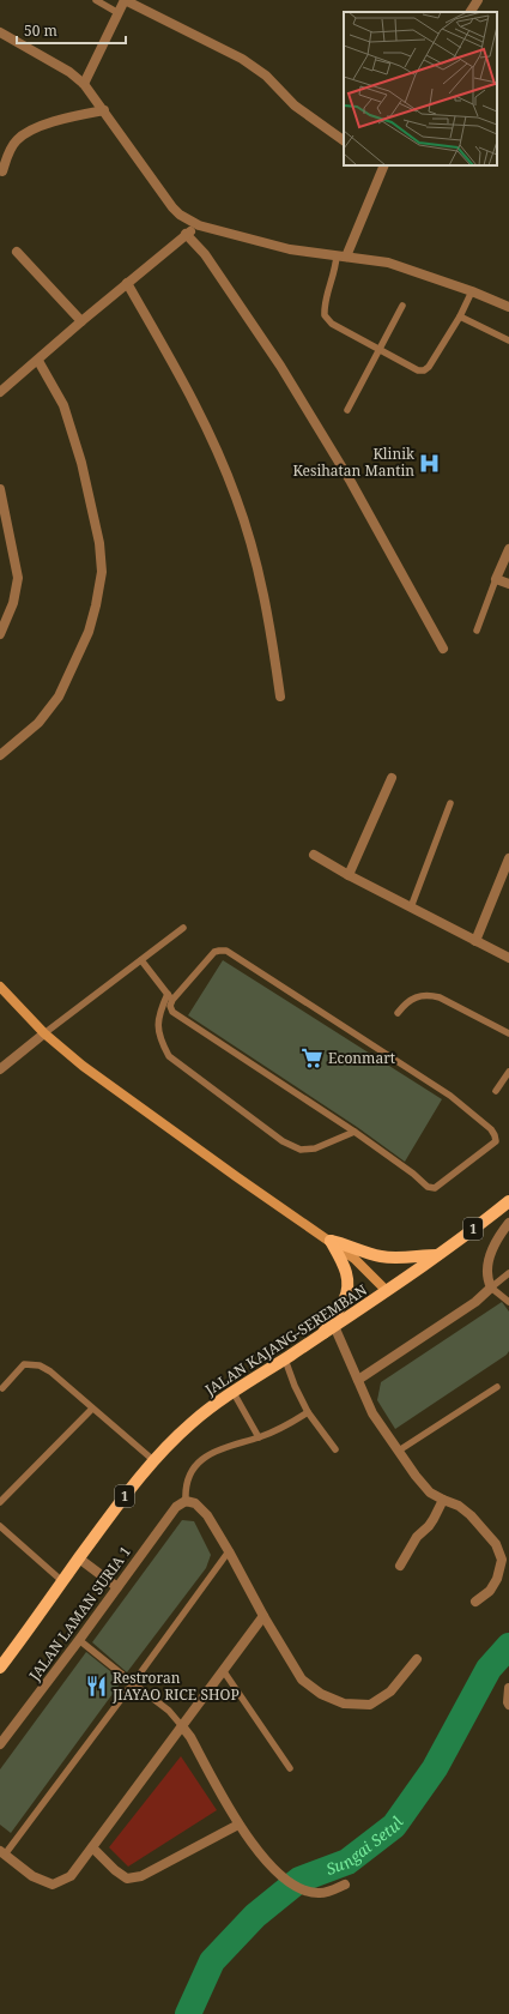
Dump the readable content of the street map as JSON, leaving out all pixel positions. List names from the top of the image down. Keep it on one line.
{"streets":{"main road":["1","JALAN KAJANG-SEREMBAN"],"street":["JALAN LAMAN SURIA 1"]},"water":["Sungai Setul"],"places":{"hospital":["Klinik Kesihatan Mantin"],"supermarket":["Econmart"],"restaurant":["Restroran JIAYAO RICE SHOP"]},"scale_bar":"50 m"}
